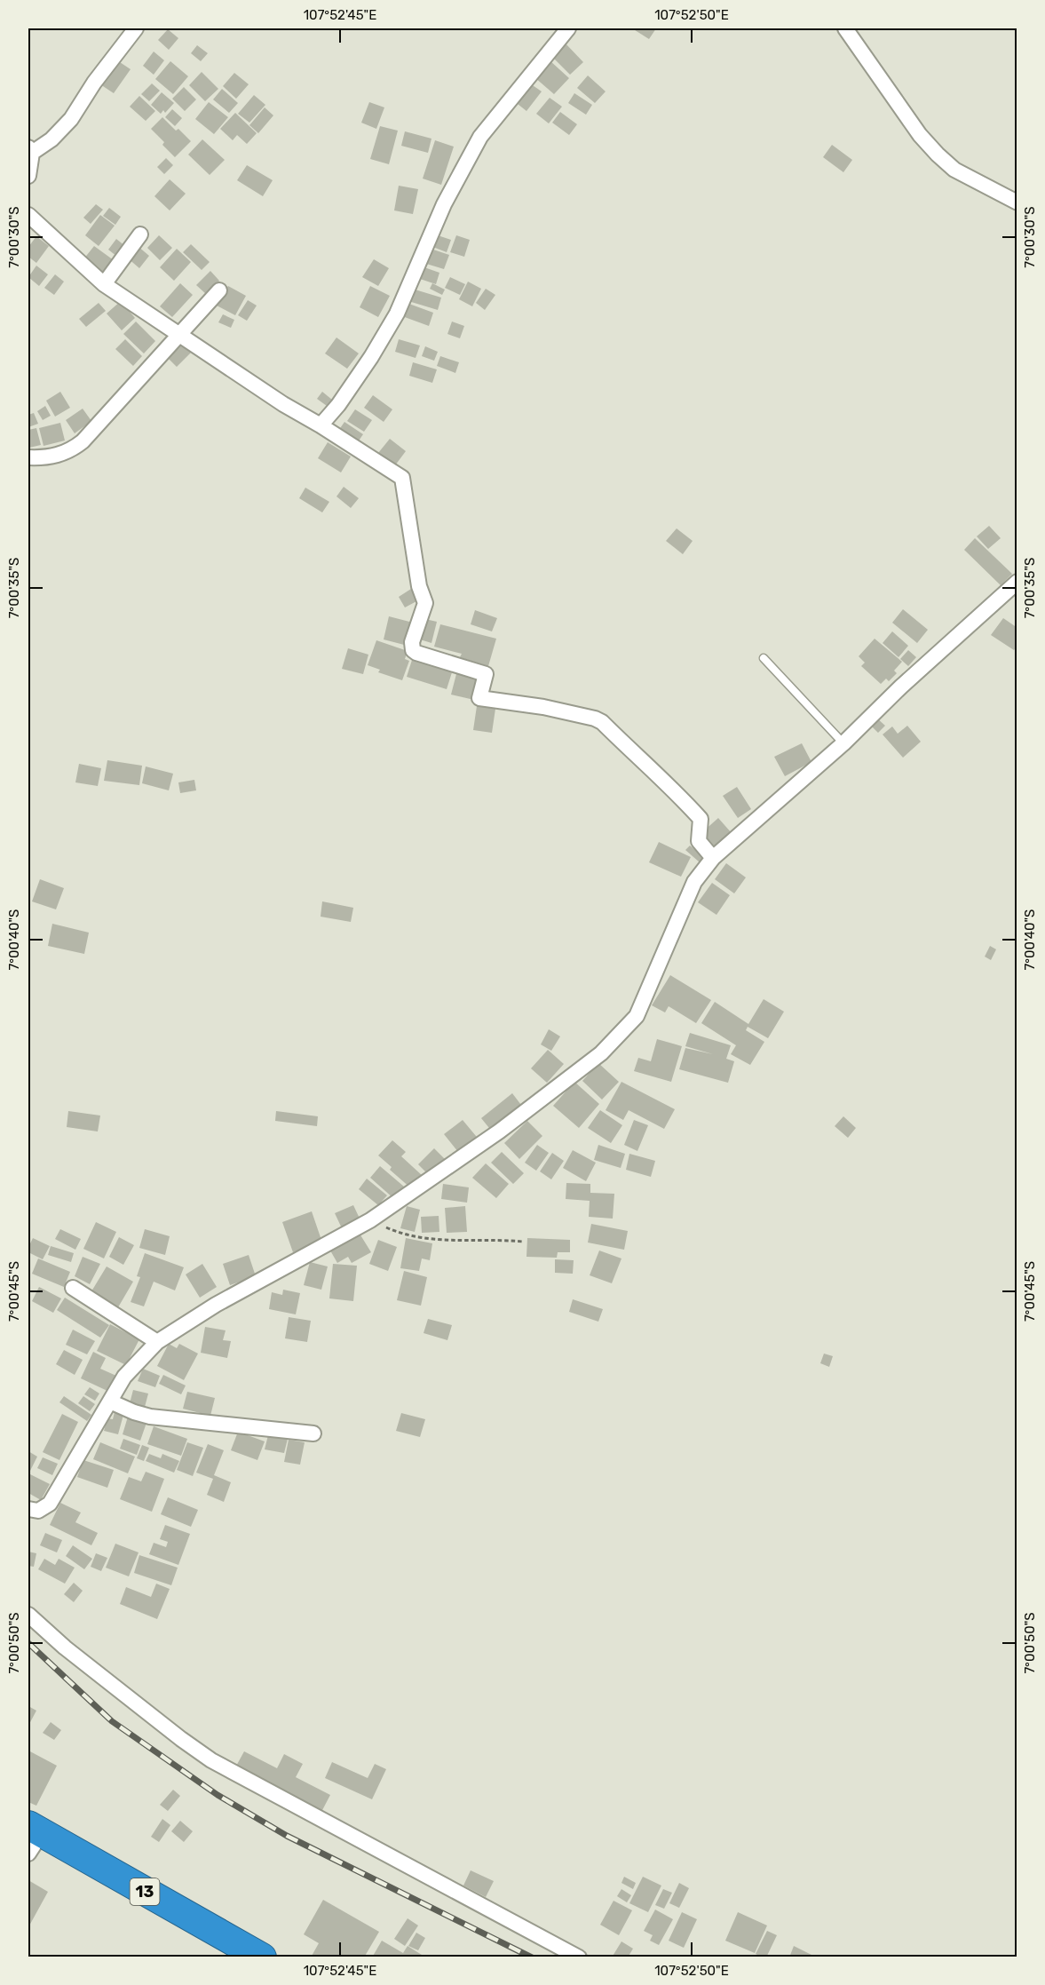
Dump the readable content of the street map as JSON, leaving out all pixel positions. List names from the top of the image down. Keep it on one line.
{"streets":{"highway":["13"]},"coordinates":["107°52'45\"E","107°52'50\"E","7°00'30\"S","7°00'35\"S","7°00'40\"S","7°00'45\"S","7°00'50\"S"]}
